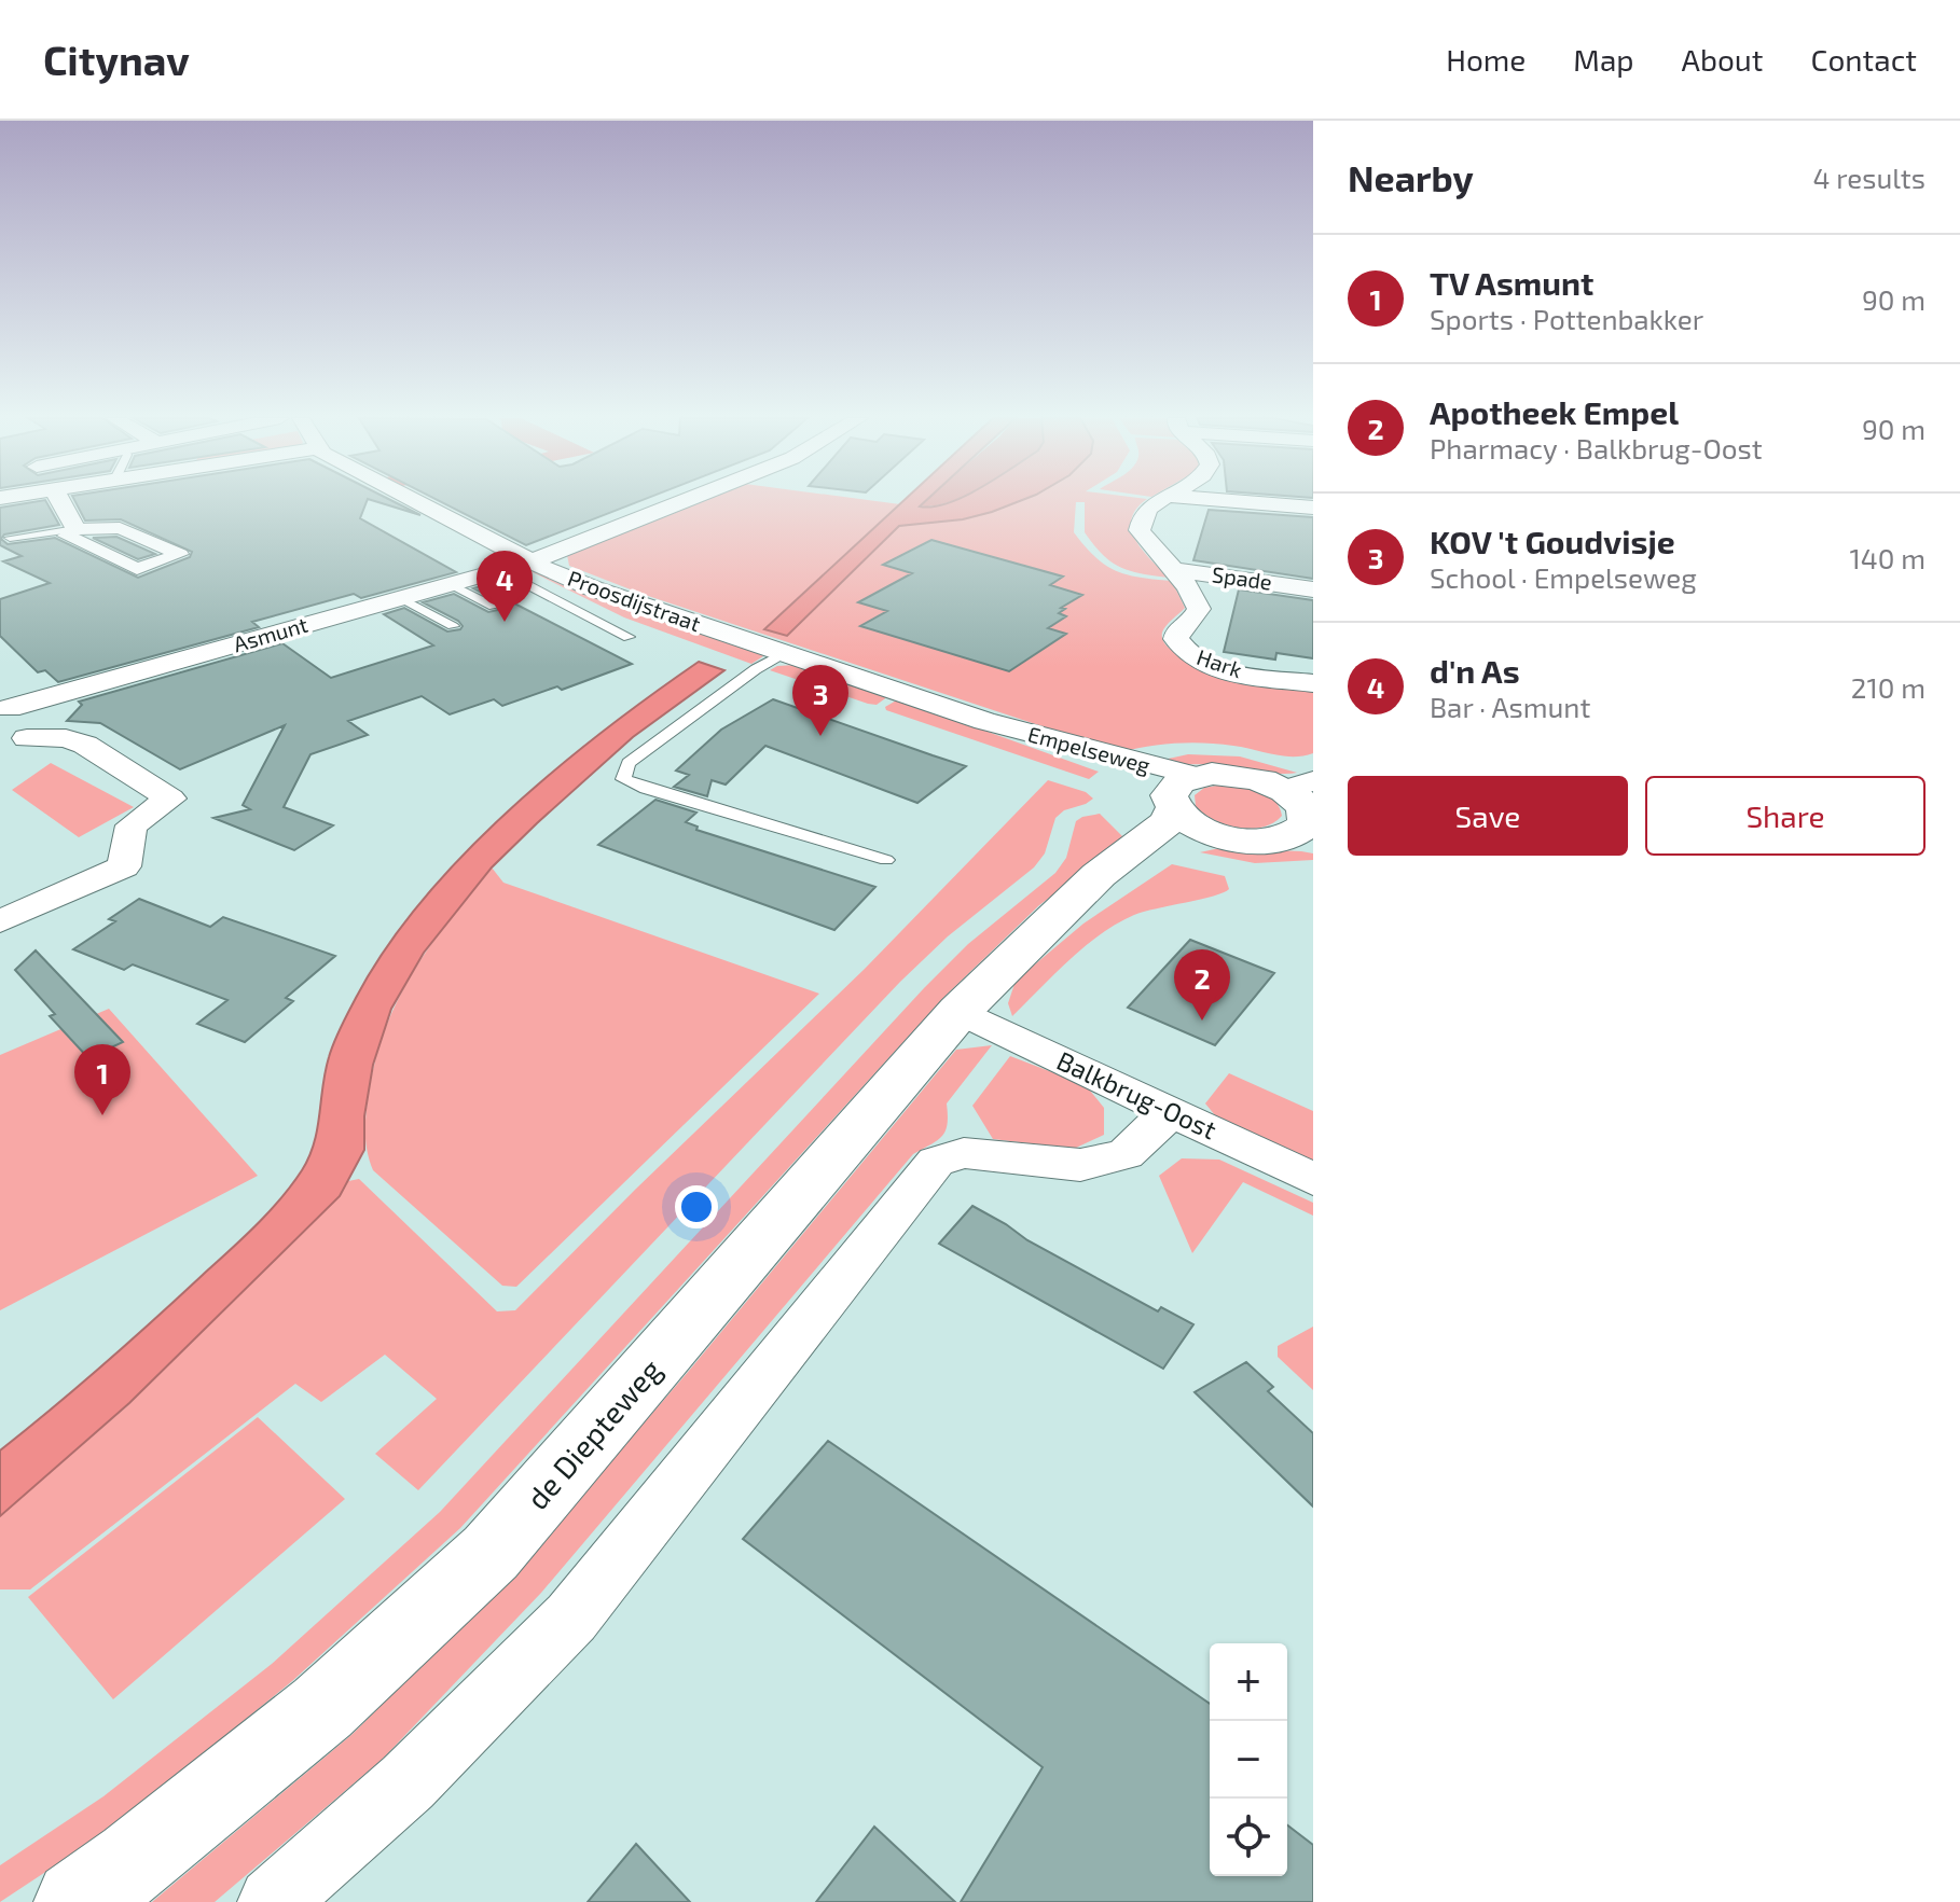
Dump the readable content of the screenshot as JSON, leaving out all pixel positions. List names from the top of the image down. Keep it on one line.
{"streets":{"street":["Spade","Proosdijstraat","Asmunt","Hark","Empelseweg","Balkbrug-Oost","de Diepteweg"]},"crossings":[["Spade","Hark"],["Proosdijstraat","Asmunt"],["Proosdijstraat","Empelseweg"],["Empelseweg","de Diepteweg"],["Balkbrug-Oost","de Diepteweg"]],"page":{"header":"Citynav","nav":["Home","Map","About","Contact"],"heading":["Nearby","4 results"],"list":[{"mark":"1","name":"TV Asmunt","note":"Sports · Pottenbakker","value":"90 m"},{"mark":"2","name":"Apotheek Empel","note":"Pharmacy · Balkbrug-Oost","value":"90 m"},{"mark":"3","name":"KOV 't Goudvisje","note":"School · Empelseweg","value":"140 m"},{"mark":"4","name":"d'n As","note":"Bar · Asmunt","value":"210 m"}],"pins":["4","3","2","1"],"buttons":["Save","Share"],"map_buttons":["+","−"]}}
